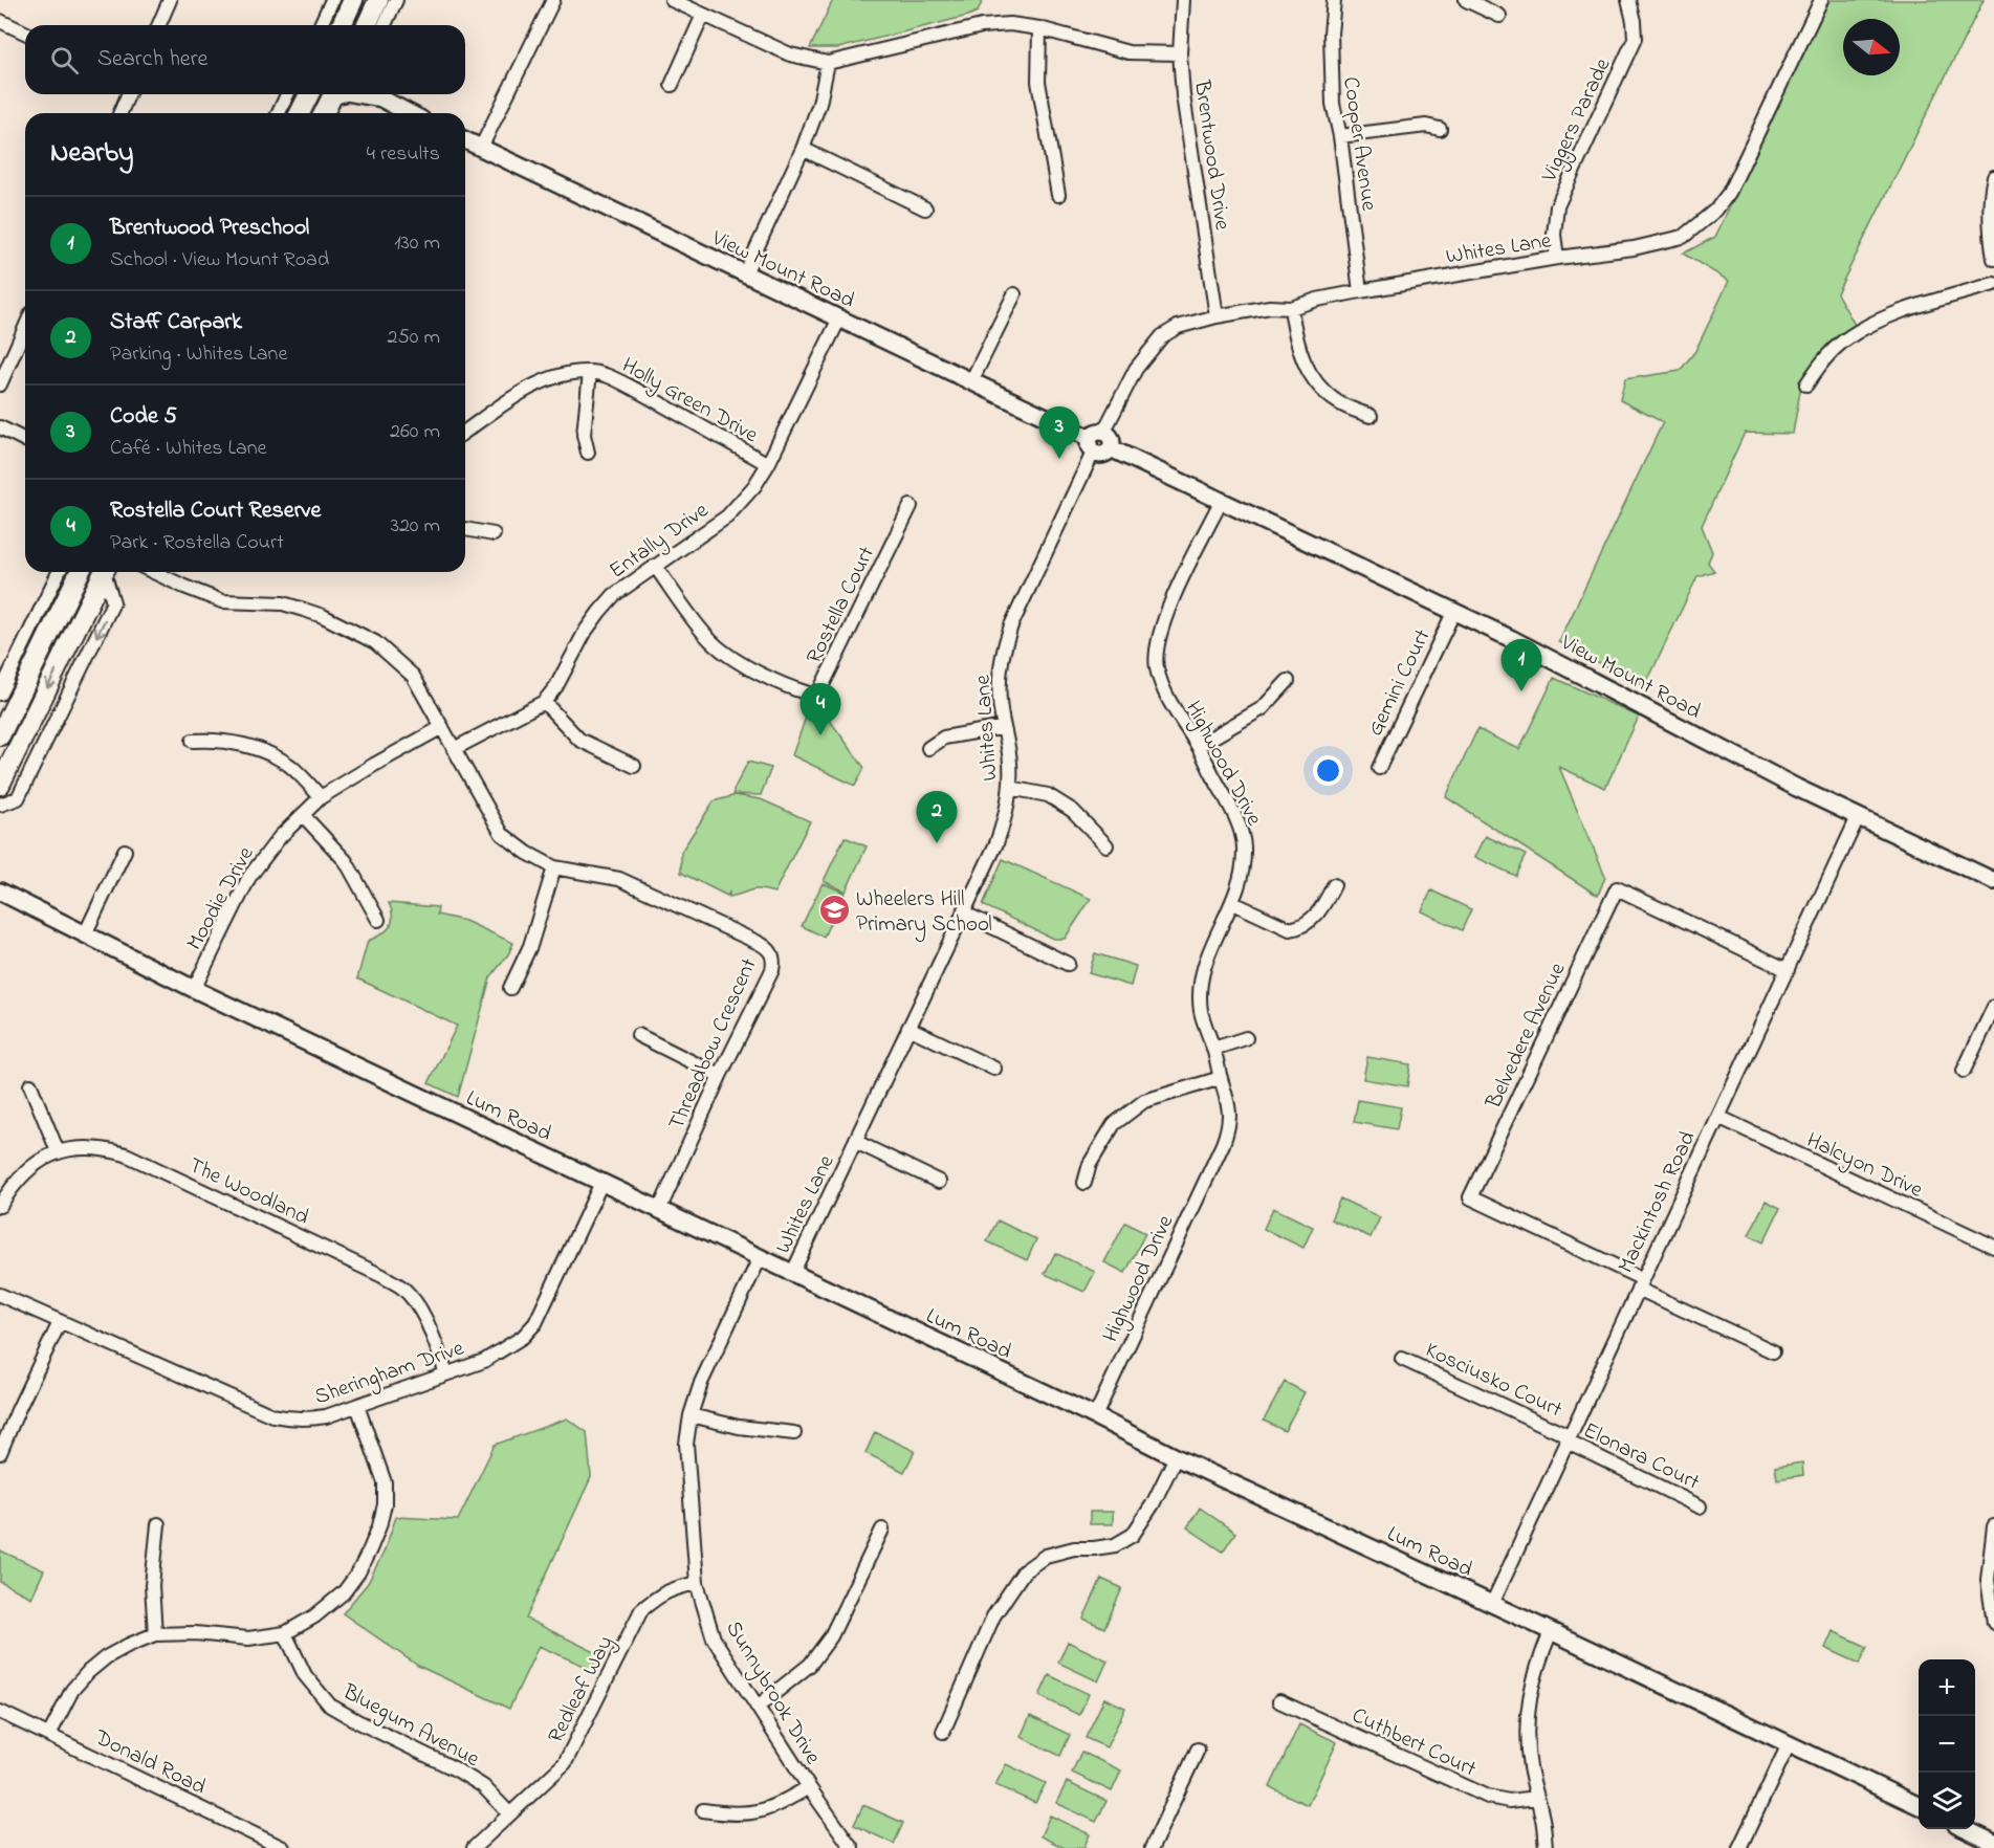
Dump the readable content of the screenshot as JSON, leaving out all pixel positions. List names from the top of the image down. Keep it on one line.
{"streets":{"street":["Viggers Parade","Cooper Avenue","Brentwood Drive","Whites Lane","View Mount Road","Holly Green Drive","Entally Drive","Rostella Court","Gemini Court","Highwood Drive","Moodie Drive","Belvedere Avenue","Threadbow Crescent","Lum Road","Halcyon Drive","The Woodland","Mackintosh Road","Sheringham Drive","Kosciusko Court","Elonara Court","Redleaf Way","Sunnybrook Drive","Bluegum Avenue","Cuthbert Court","Donald Road"]},"crossings":[["Viggers Parade","Whites Lane"],["Cooper Avenue","Whites Lane"],["Brentwood Drive","Whites Lane"],["Whites Lane","View Mount Road"],["Whites Lane","Lum Road"],["View Mount Road","Entally Drive"],["View Mount Road","Gemini Court"],["View Mount Road","Highwood Drive"],["View Mount Road","Mackintosh Road"],["Holly Green Drive","Entally Drive"],["Entally Drive","Rostella Court"],["Entally Drive","Threadbow Crescent"],["Highwood Drive","Lum Road"],["Moodie Drive","Threadbow Crescent"],["Moodie Drive","Lum Road"],["Belvedere Avenue","Mackintosh Road"],["Threadbow Crescent","Lum Road"],["Lum Road","Mackintosh Road"],["Lum Road","Sheringham Drive"],["Lum Road","Sunnybrook Drive"],["Halcyon Drive","Mackintosh Road"],["The Woodland","Sheringham Drive"],["Mackintosh Road","Kosciusko Court"],["Mackintosh Road","Elonara Court"],["Kosciusko Court","Elonara Court"],["Redleaf Way","Sunnybrook Drive"],["Redleaf Way","Bluegum Avenue"]],"places":{"school or university":["Wheelers Hill Primary School"]},"north":"right","page":{"search":"Search here","heading":["Nearby","4 results"],"list":[{"mark":"1","name":"Brentwood Preschool","note":"School · View Mount Road","value":"130 m"},{"mark":"2","name":"Staff Carpark","note":"Parking · Whites Lane","value":"250 m"},{"mark":"3","name":"Code 5","note":"Café · Whites Lane","value":"260 m"},{"mark":"4","name":"Rostella Court Reserve","note":"Park · Rostella Court","value":"320 m"}],"pins":["3","1","4","2"],"map_buttons":["+","−"]}}
